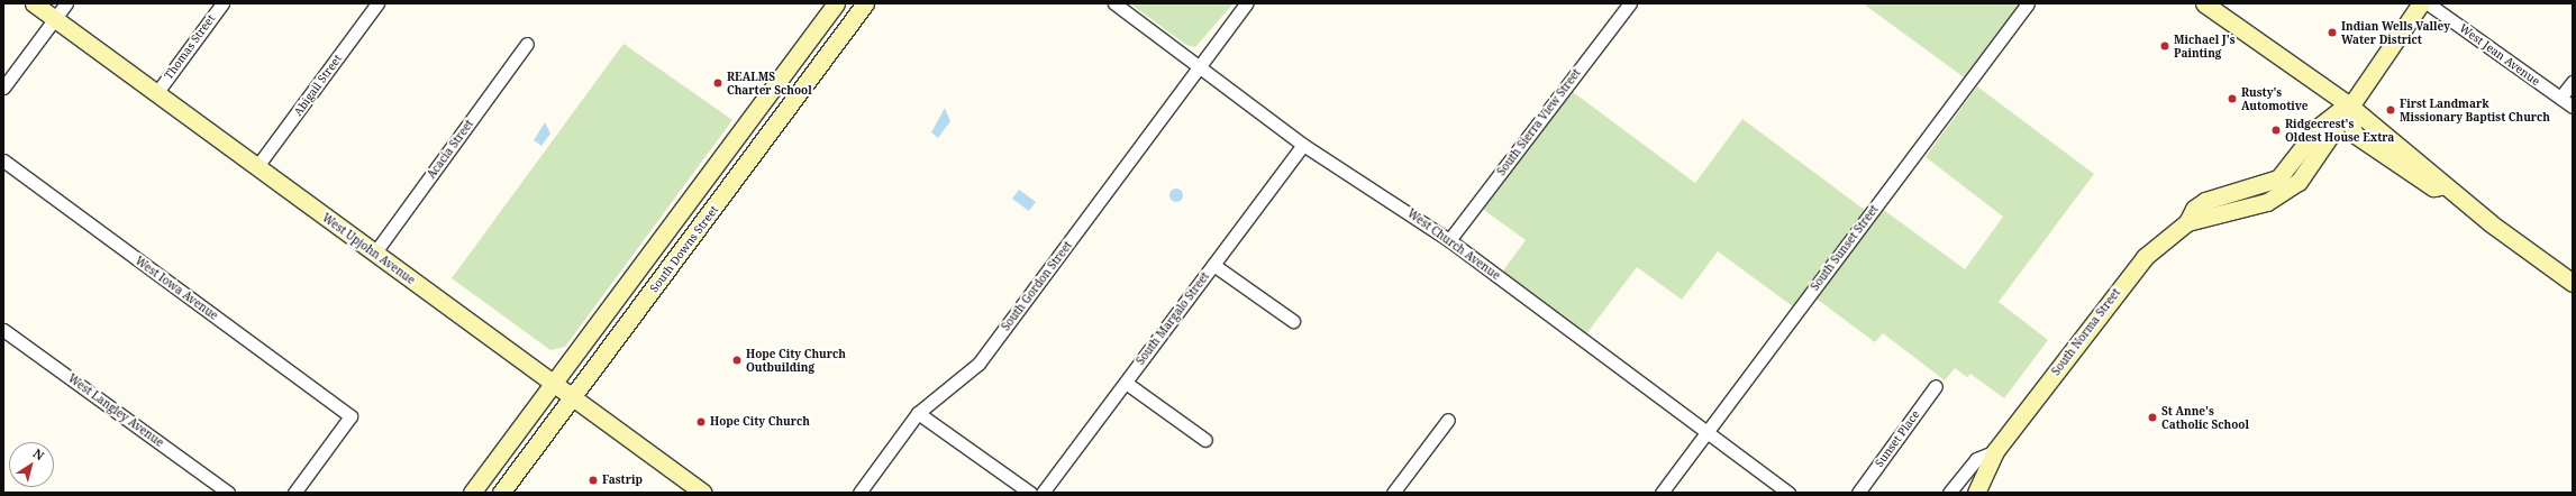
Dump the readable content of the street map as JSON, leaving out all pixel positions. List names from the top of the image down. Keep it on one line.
{"streets":{"main road":["West Upjohn Avenue","South Downs Street","South Norma Street"],"street":["Thomas Street","West Jean Avenue","Abigail Street","South Sierra View Street","Acacia Street","West Church Avenue","South Sunset Street","South Gordon Street","West Iowa Avenue","South Margalo Street","West Langley Avenue","Sunset Place"]},"crossings":[["Thomas Street","West Upjohn Avenue"],["Abigail Street","West Upjohn Avenue"],["South Sierra View Street","West Church Avenue"],["Acacia Street","West Upjohn Avenue"],["West Church Avenue","South Sunset Street"],["West Church Avenue","South Gordon Street"],["West Church Avenue","South Margalo Street"],["West Upjohn Avenue","South Downs Street"]],"places":["Indian Wells Valley Water District","Michael J's Painting","REALMS Charter School","Rusty's Automotive","First Landmark Missionary Baptist Church","Ridgecrest's Oldest House Extra","Hope City Church Outbuilding","St Anne's Catholic School","Hope City Church","Fastrip"],"north":"top right"}
